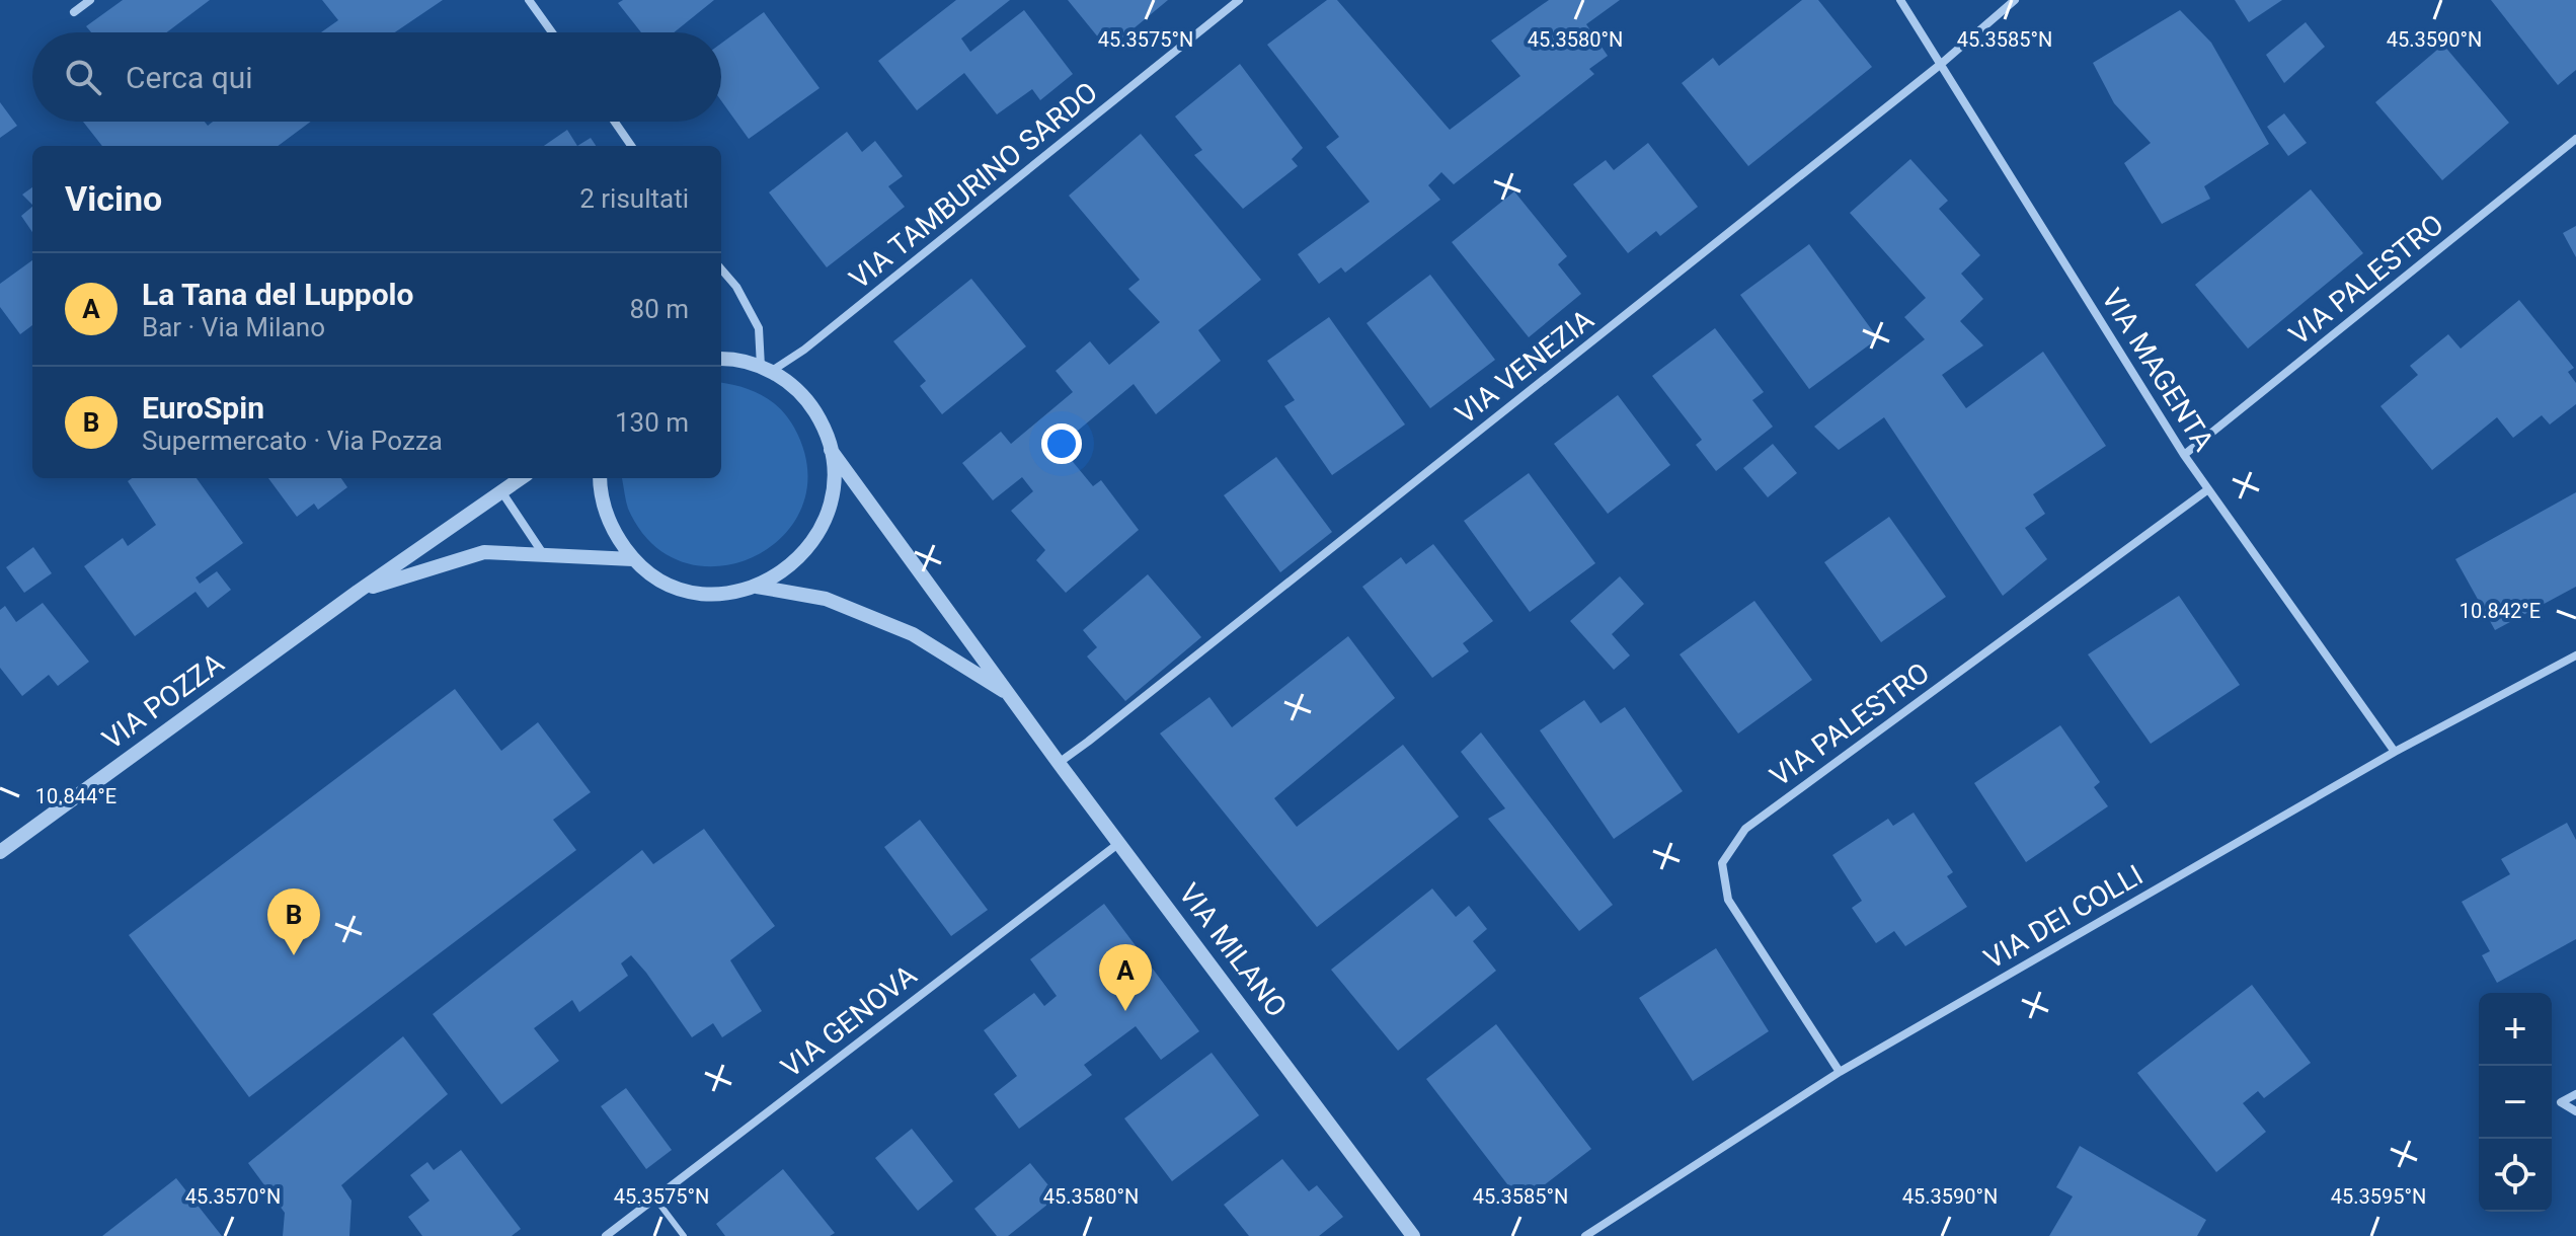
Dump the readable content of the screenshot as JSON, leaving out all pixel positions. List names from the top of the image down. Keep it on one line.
{"streets":{"street":["VIA TAMBURINO SARDO","VIA PALESTRO","VIA VENEZIA","VIA MAGENTA","VIA POZZA","VIA DEI COLLI","VIA MILANO","VIA GENOVA"]},"crossings":[["VIA PALESTRO","VIA MAGENTA"],["VIA PALESTRO","VIA DEI COLLI"],["VIA VENEZIA","VIA MAGENTA"],["VIA VENEZIA","VIA MILANO"],["VIA MAGENTA","VIA DEI COLLI"],["VIA MILANO","VIA GENOVA"]],"page":{"search":"Cerca qui","heading":["Vicino","2 risultati"],"list":[{"mark":"A","name":"La Tana del Luppolo","note":"Bar · Via Milano","value":"80 m"},{"mark":"B","name":"EuroSpin","note":"Supermercato · Via Pozza","value":"130 m"}],"pins":["B","A"],"map_buttons":["+","−"]},"coordinates":["45.3575°N","45.3590°N","45.3580°N","45.3585°N","10.842°E","10.844°E","45.3570°N","45.3595°N"]}
